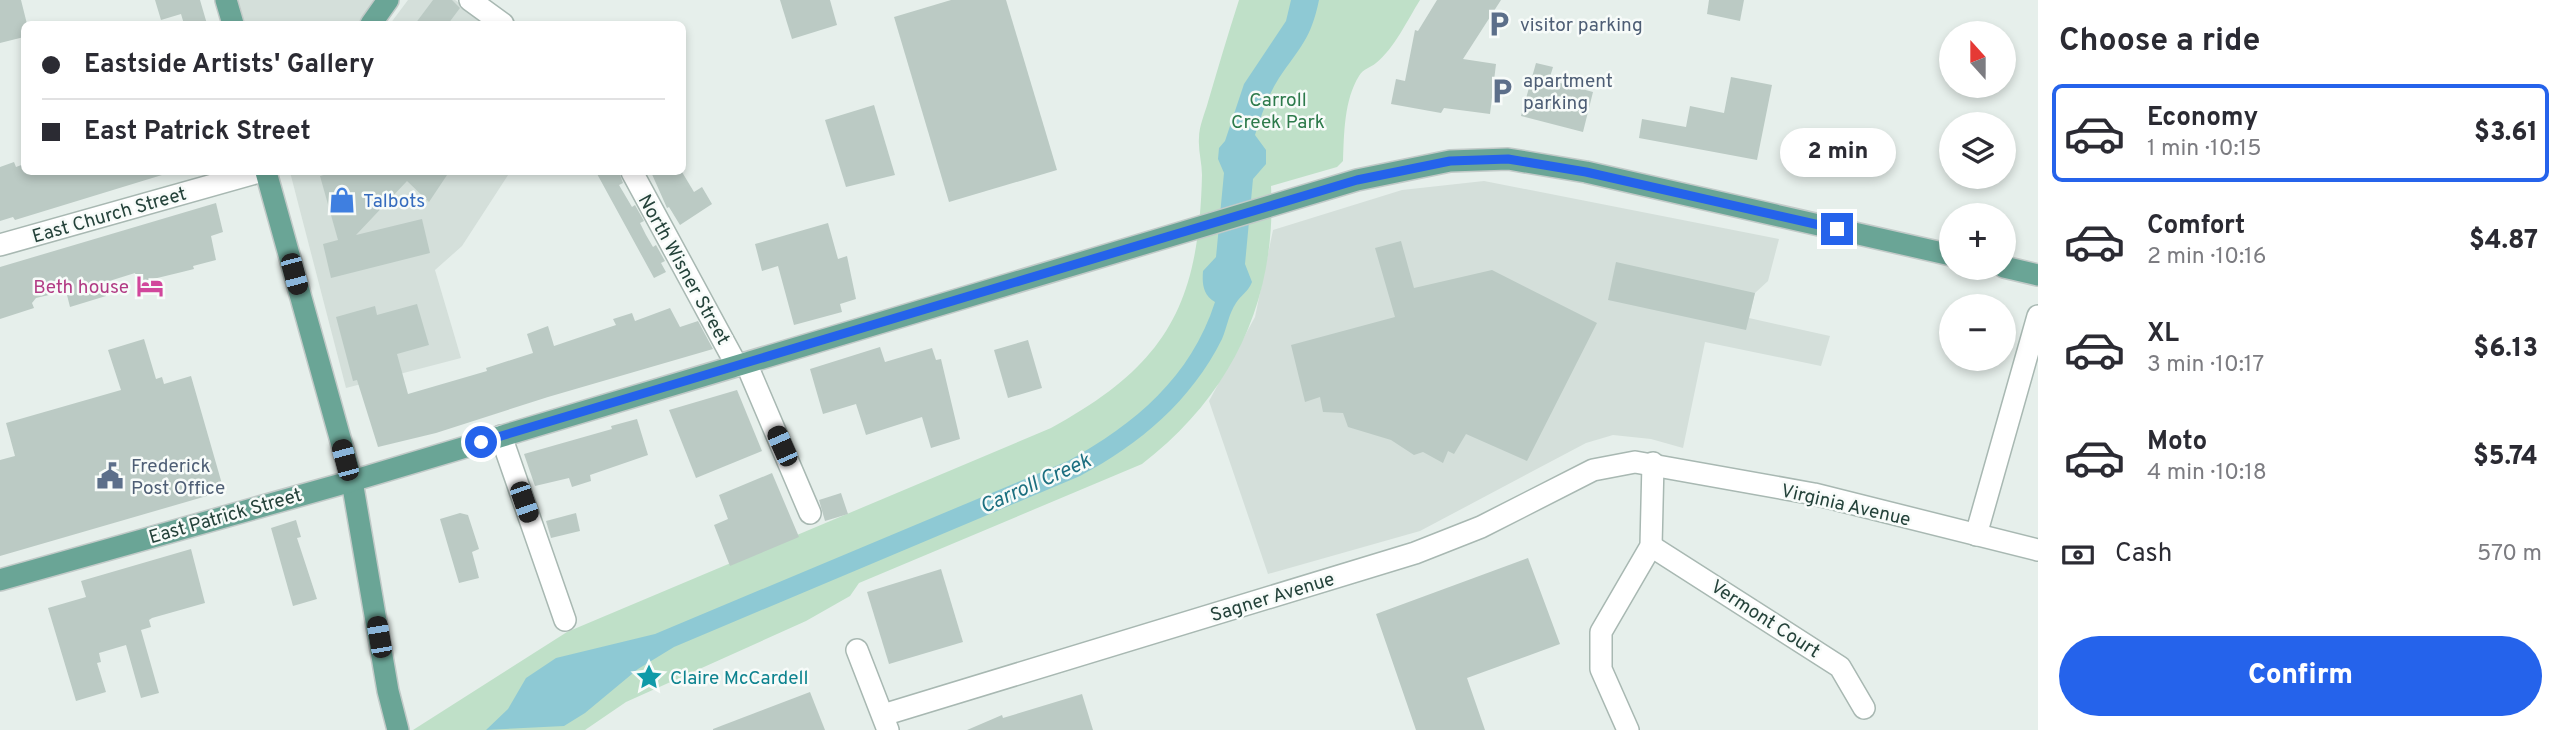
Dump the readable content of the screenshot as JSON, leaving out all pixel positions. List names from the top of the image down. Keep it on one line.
{"streets":{"main road":["East Patrick Street"],"street":["East Church Street","North Wisner Street","Virginia Avenue","Sagner Avenue","Vermont Court"]},"crossings":[["North Wisner Street","East Patrick Street"],["Virginia Avenue","Sagner Avenue"]],"water":["Carroll Creek"],"parks":["Carroll Creek Park"],"places":{"parking":["visitor parking","apartment parking"],"shop":["Talbots"],"hotel":["Beth house"],"public building":["Frederick Post Office"],"place":["Claire McCardell"]},"north":"top","page":{"heading":"Choose a ride","map_buttons":["+","−"],"banner":["Eastside Artists' Gallery","East Patrick Street"],"list":[{"name":"Economy","note":"1 min · 10:15","value":"$3.61"},{"name":"Comfort","note":"2 min · 10:16","value":"$4.87"},{"name":"XL","note":"3 min · 10:17","value":"$6.13"},{"name":"Moto","note":"4 min · 10:18","value":"$5.74"}],"bubble":"2 min","pay":["Cash","570 m"],"buttons":"Confirm"}}
